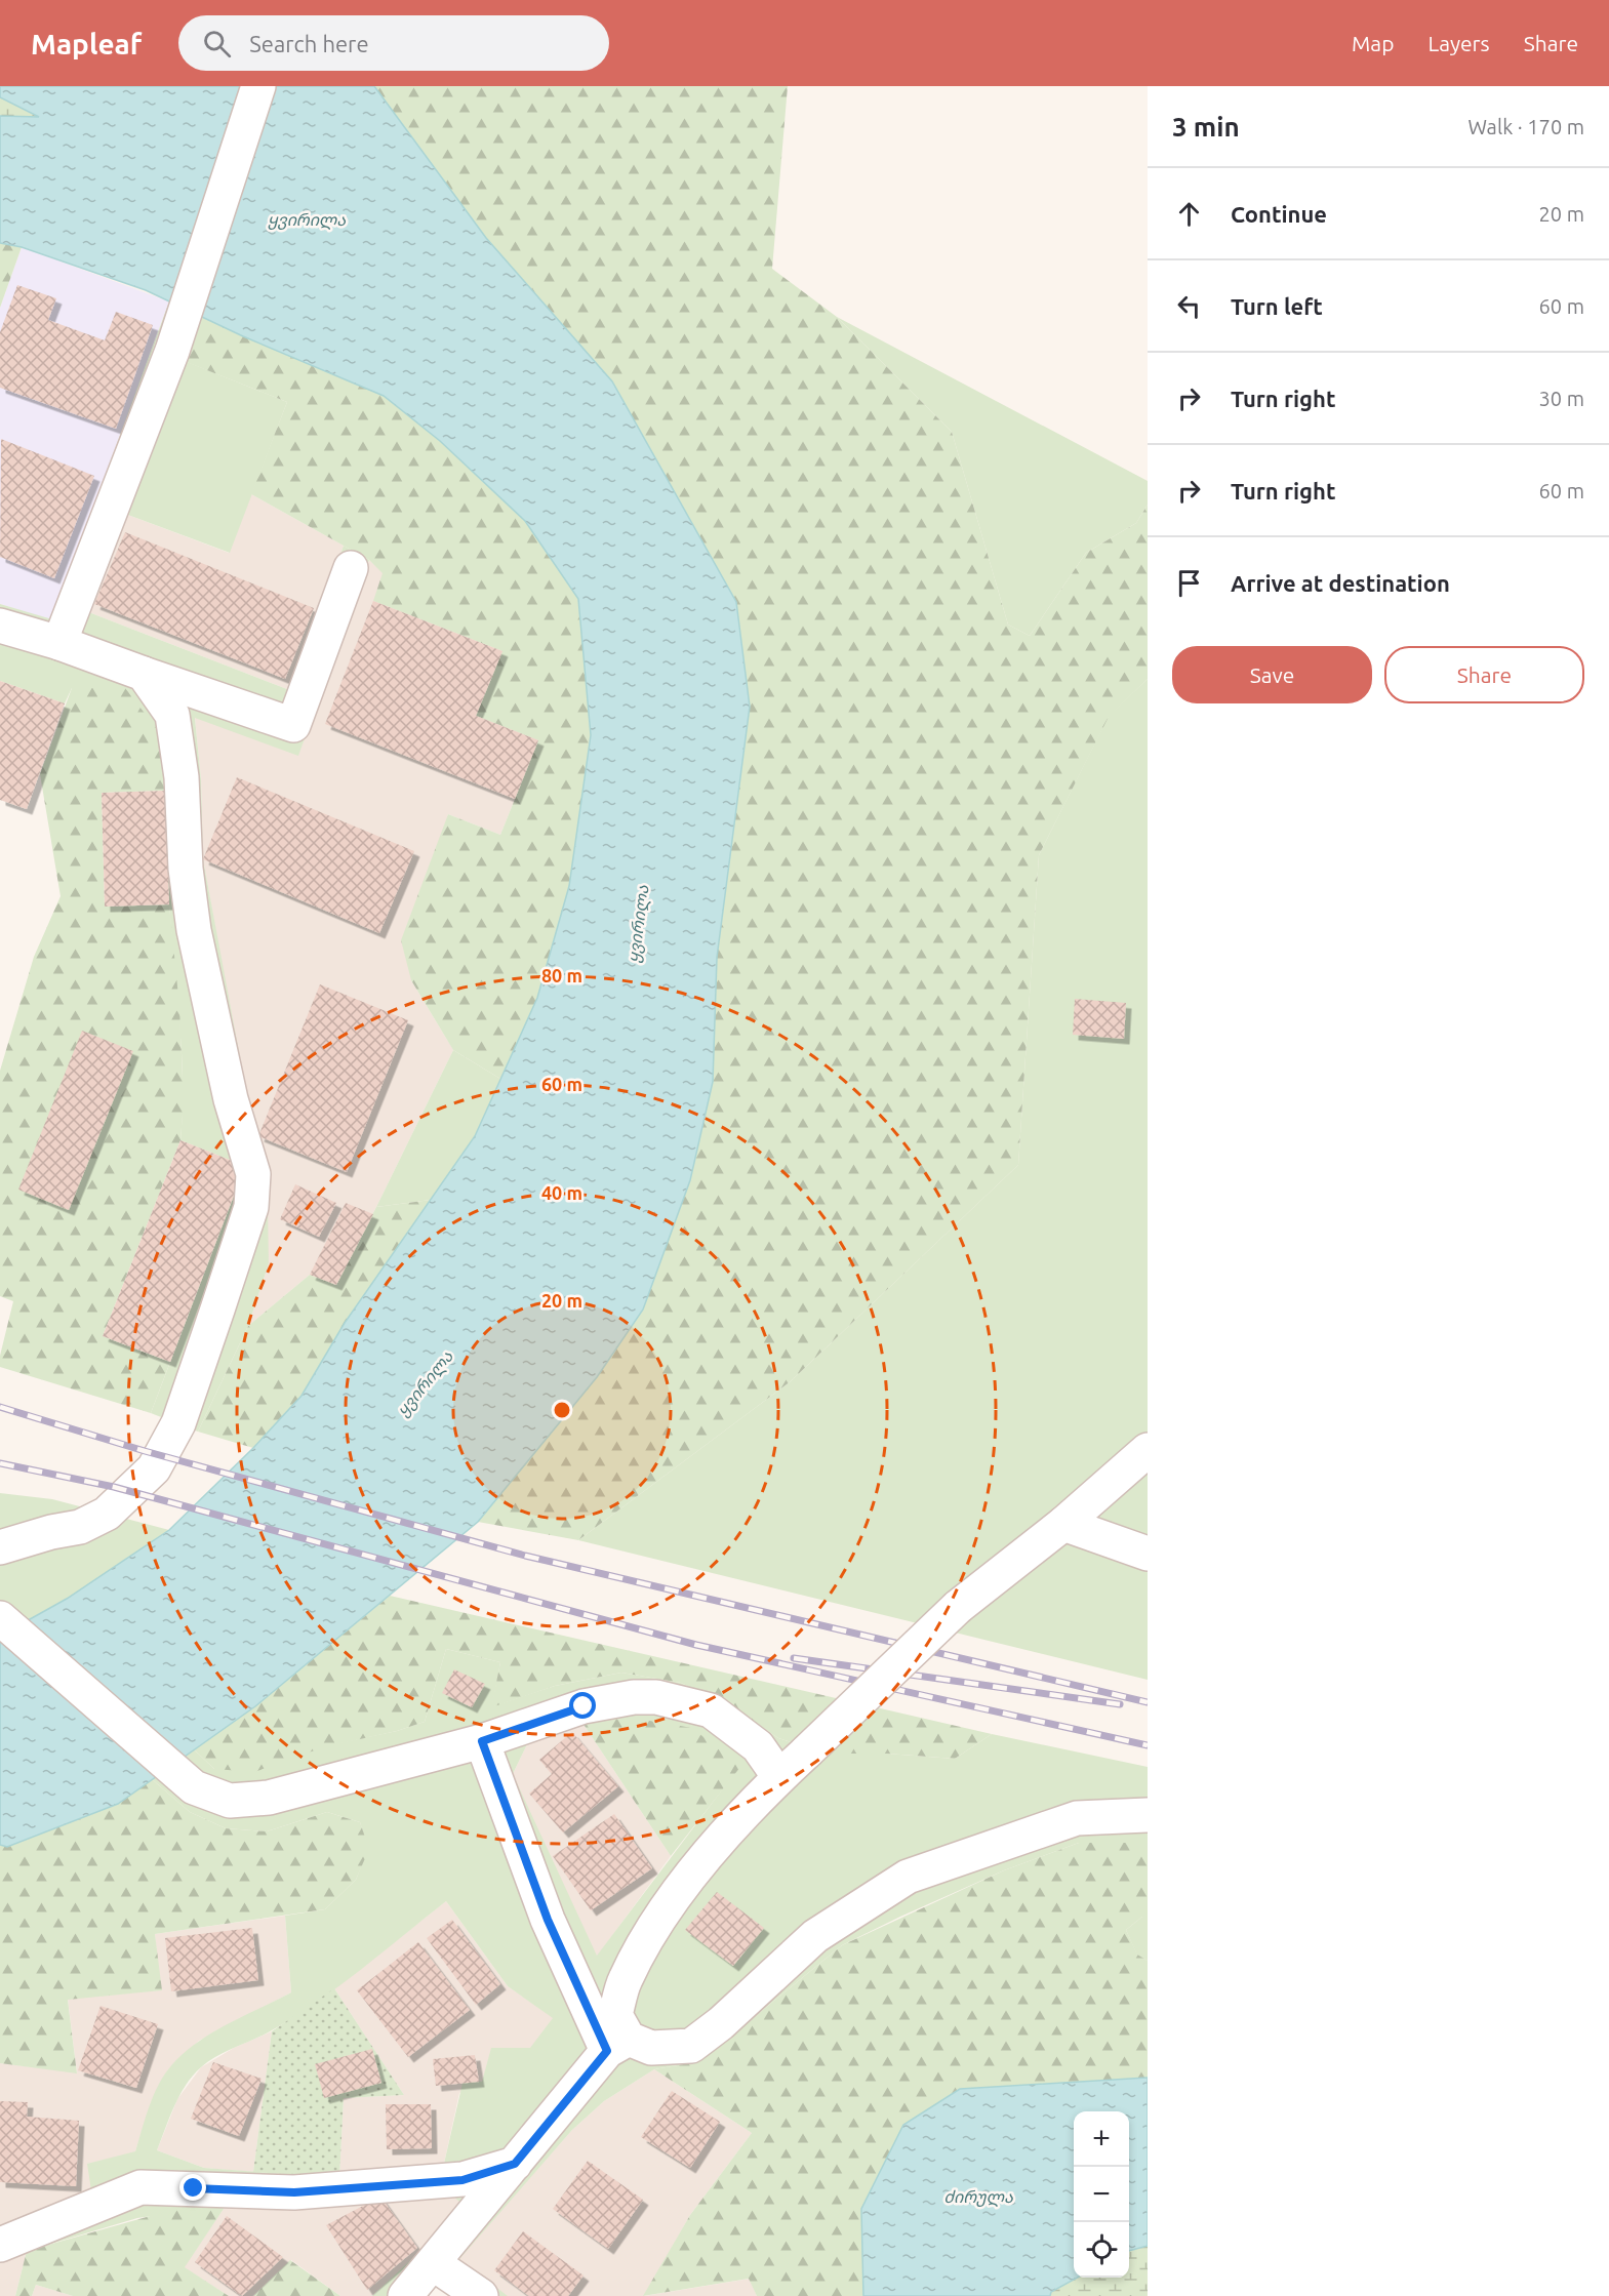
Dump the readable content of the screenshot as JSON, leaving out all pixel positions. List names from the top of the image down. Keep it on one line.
{"water":["ყვირილა","ძირულა"],"page":{"header":"Mapleaf","search":"Search here","nav":["Map","Layers","Share"],"heading":["3 min","Walk · 170 m"],"list":[["Continue","20 m"],["Turn left","60 m"],["Turn right","30 m"],["Turn right","60 m"],"Arrive at destination"],"buttons":["Save","Share"],"map_buttons":["+","−"]},"rings":["80 m","60 m","40 m","20 m"]}
